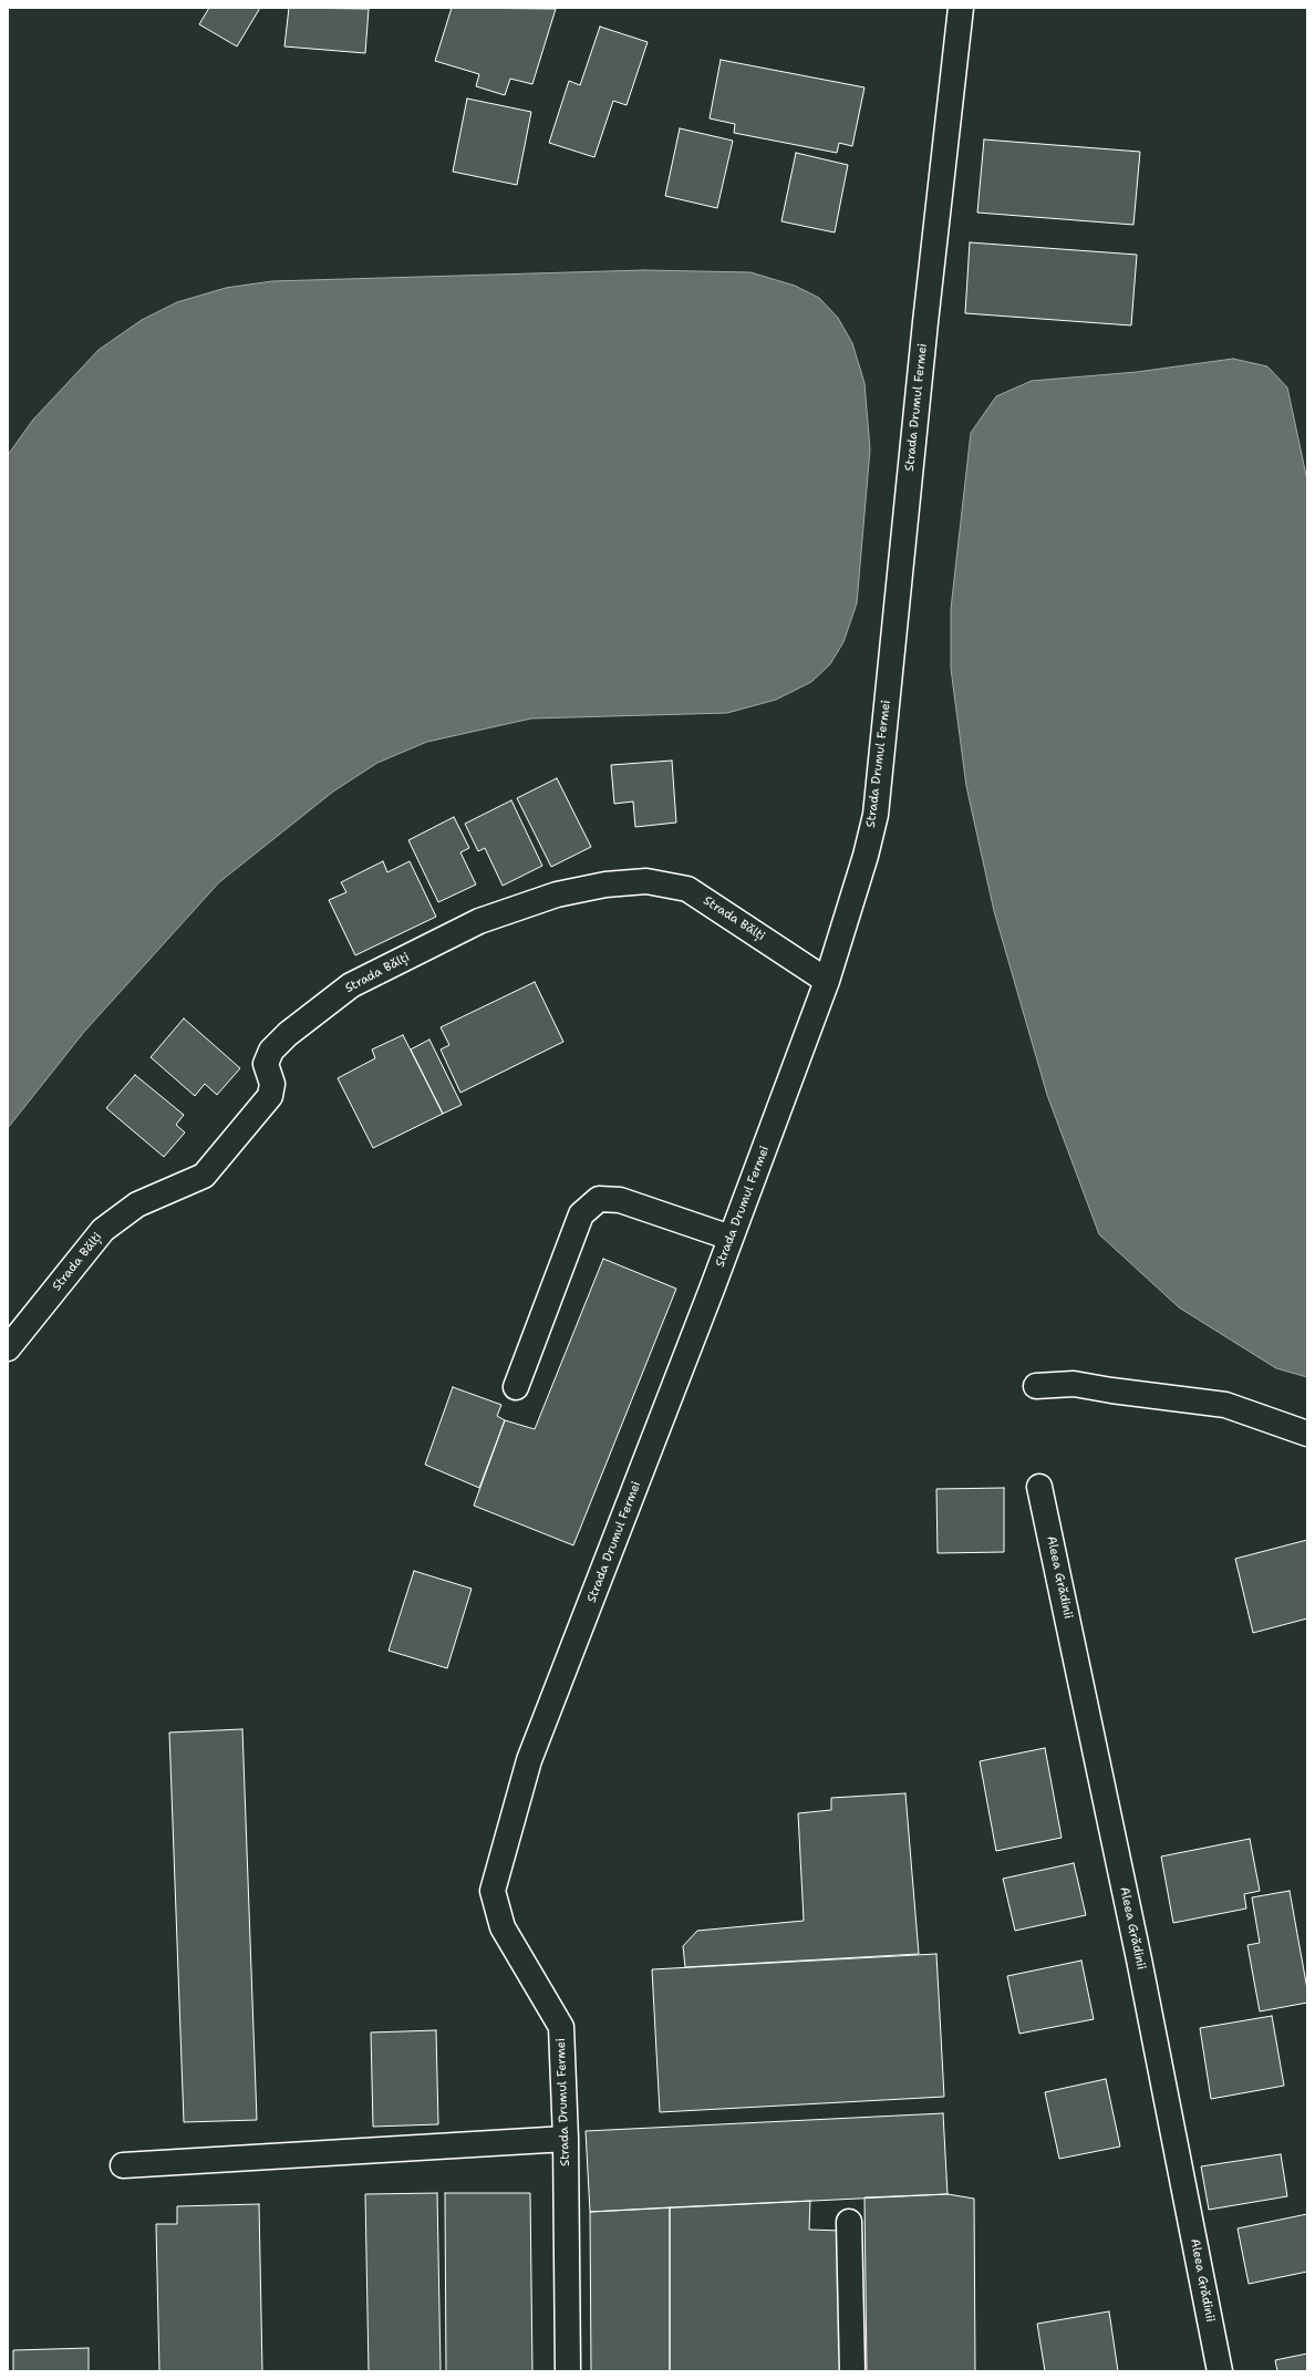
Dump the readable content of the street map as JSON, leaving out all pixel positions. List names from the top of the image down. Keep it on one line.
{"streets":{"street":["Strada Drumul Fermei","Strada Bălți","Aleea Grădinii"]},"crossings":[["Strada Drumul Fermei","Strada Bălți"]]}
